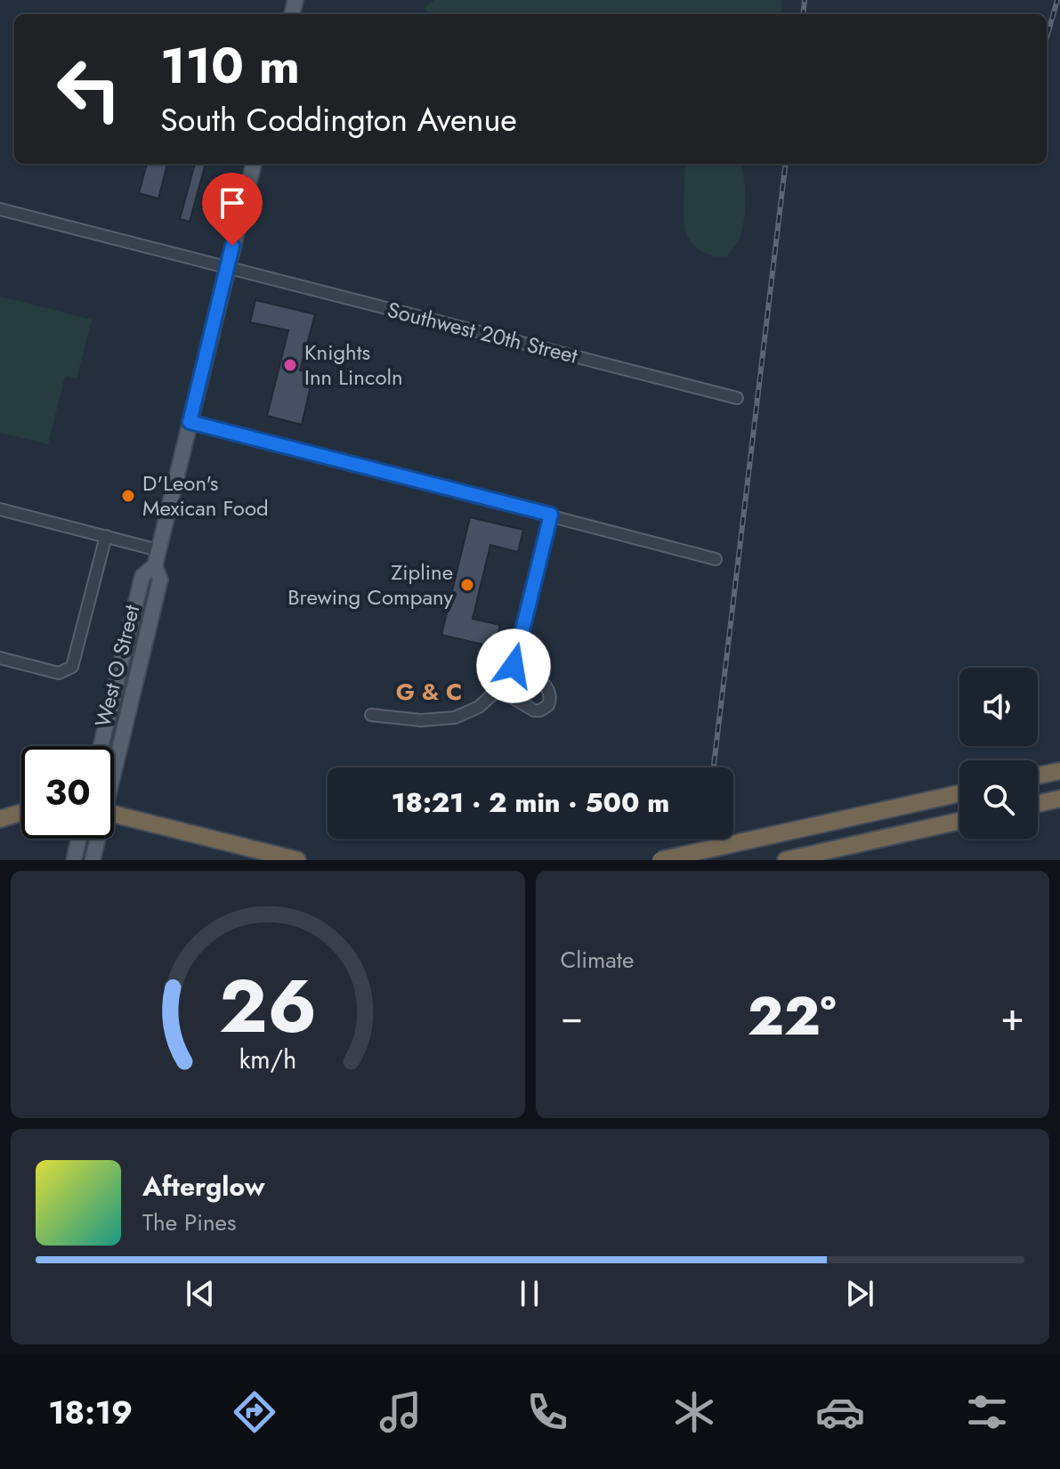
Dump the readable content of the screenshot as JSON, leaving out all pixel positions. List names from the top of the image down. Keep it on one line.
{"streets":{"main road":["West O Street"],"street":["Southwest 20th Street"]},"crossings":[["Southwest 20th Street","West O Street"]],"districts":["G & C"],"places":["Knights Inn Lincoln","D'Leon's Mexican Food","Zipline Brewing Company"],"page":{"turn":["110 m","South Coddington Avenue"],"limit":"30","trip":"18:21 · 2 min · 500 m","tile":"Climate","heat":["−","22°","+"],"song":["Afterglow","The Pines"],"tabs":"18:19","gauge":["26","km/h"]}}
